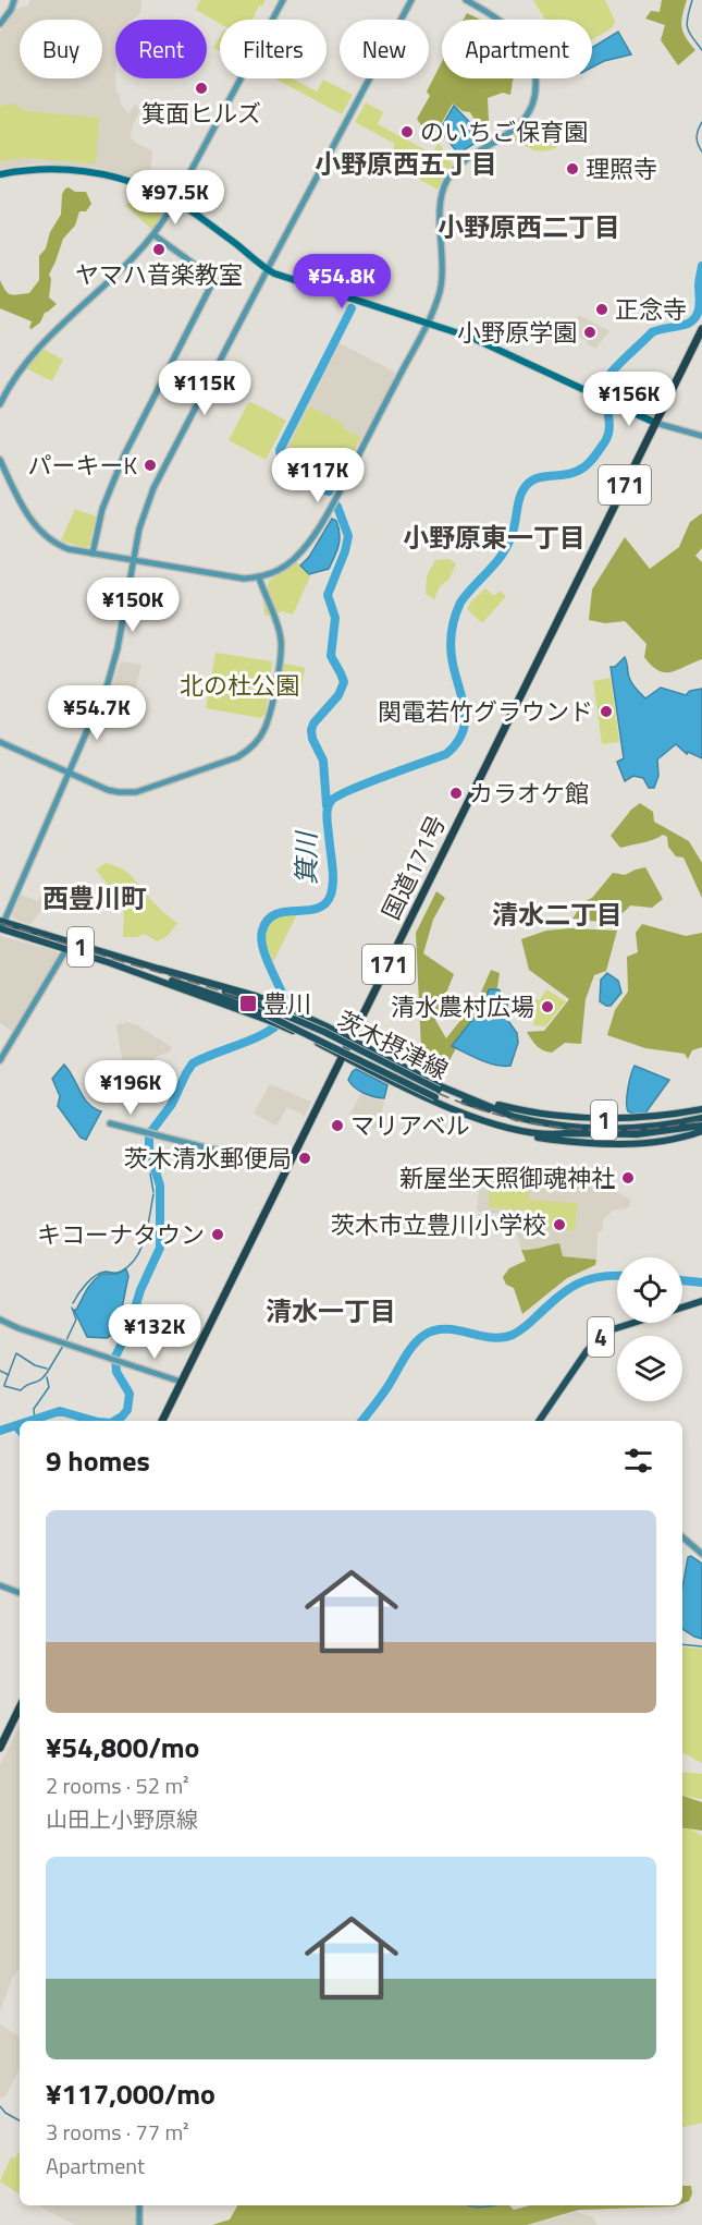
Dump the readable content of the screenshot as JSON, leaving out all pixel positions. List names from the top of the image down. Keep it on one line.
{"streets":{"highway":["171","国道171号"],"main road":["1","茨木摂津線","4"]},"crossings":[["国道171号","1"],["1","茨木摂津線"]],"districts":["小野原西五丁目","小野原西二丁目","小野原東一丁目","西豊川町","清水二丁目","清水一丁目"],"water":["箕川"],"parks":["北の杜公園"],"places":{"other":["箕面ヒルズ","のいちご保育園","理照寺","ヤマハ音楽教室","正念寺","小野原学園","パーキーK","関電若竹グラウンド","カラオケ館","清水農村広場","マリアベル","茨木清水郵便局","新屋坐天照御魂神社","茨木市立豊川小学校","キコーナタウン"],"transit":["豊川"]},"page":{"chip":["Buy","Rent","Filters","New","Apartment"],"price":["¥97.5K","¥54.8K","¥115K","¥156K","¥117K","¥150K","¥54.7K","¥196K","¥132K"],"heading":"9 homes","list":[{"name":"¥54,800/mo","note":"2 rooms · 52 m² · 山田上小野原線"},{"name":"¥117,000/mo","note":"3 rooms · 77 m² · Apartment"}]}}
